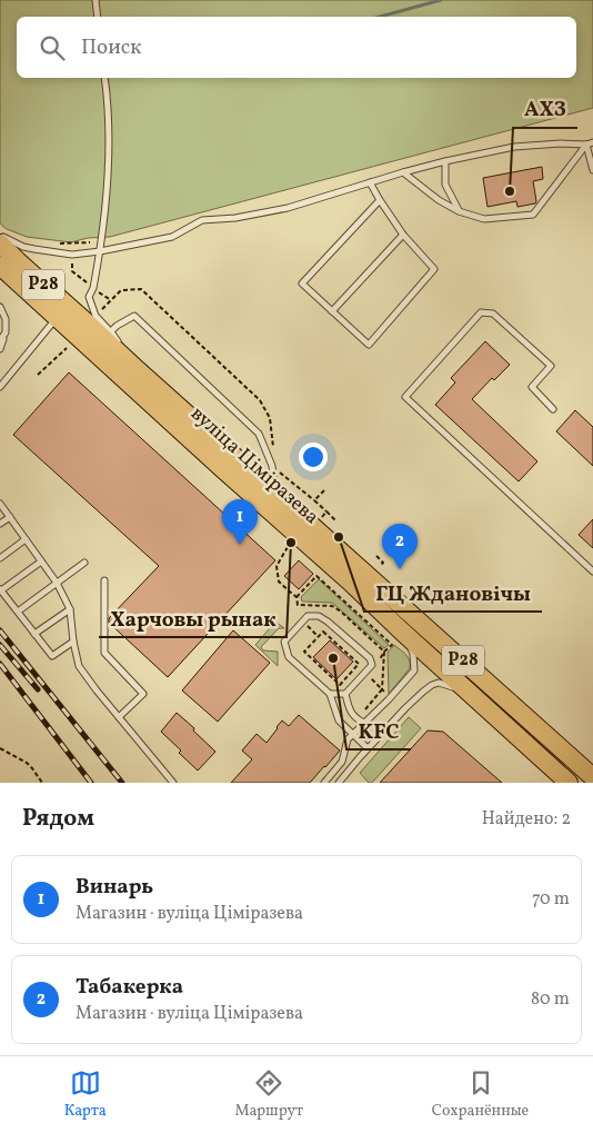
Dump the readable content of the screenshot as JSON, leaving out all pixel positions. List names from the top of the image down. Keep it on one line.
{"streets":{"main road":["Р28","вуліца Ціміразева"]},"crossings":[["Р28","вуліца Ціміразева"]],"places":["АХЗ","ГЦ Ждановічы","Харчовы рынак","KFC"],"page":{"search":"Поиск","pins":["1","2"],"heading":["Рядом","Найдено: 2"],"list":[{"mark":"1","name":"Винарь","note":"Магазин · вуліца Ціміразева","value":"70 m"},{"mark":"2","name":"Табакерка","note":"Магазин · вуліца Ціміразева","value":"80 m"}],"nav":["Карта","Маршрут","Сохранённые"]}}
